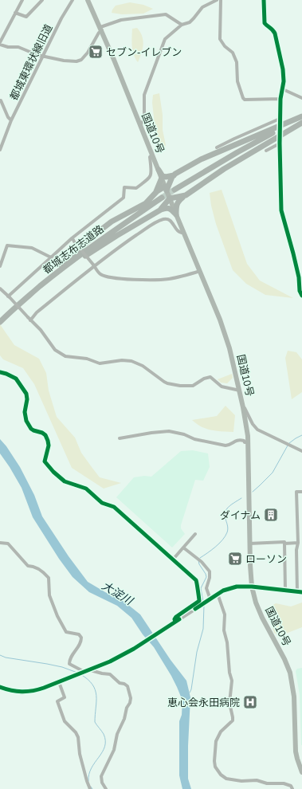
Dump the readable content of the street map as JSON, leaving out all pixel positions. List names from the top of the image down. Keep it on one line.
{"streets":{"highway":["国道10号","都城志布志道路"],"street":["都城東環状線旧道"]},"water":["大淀川"],"places":{"supermarket":["セブン-イレブン","ローソン"],"building":["ダイナム"],"hospital":["恵心会永田病院"]}}
